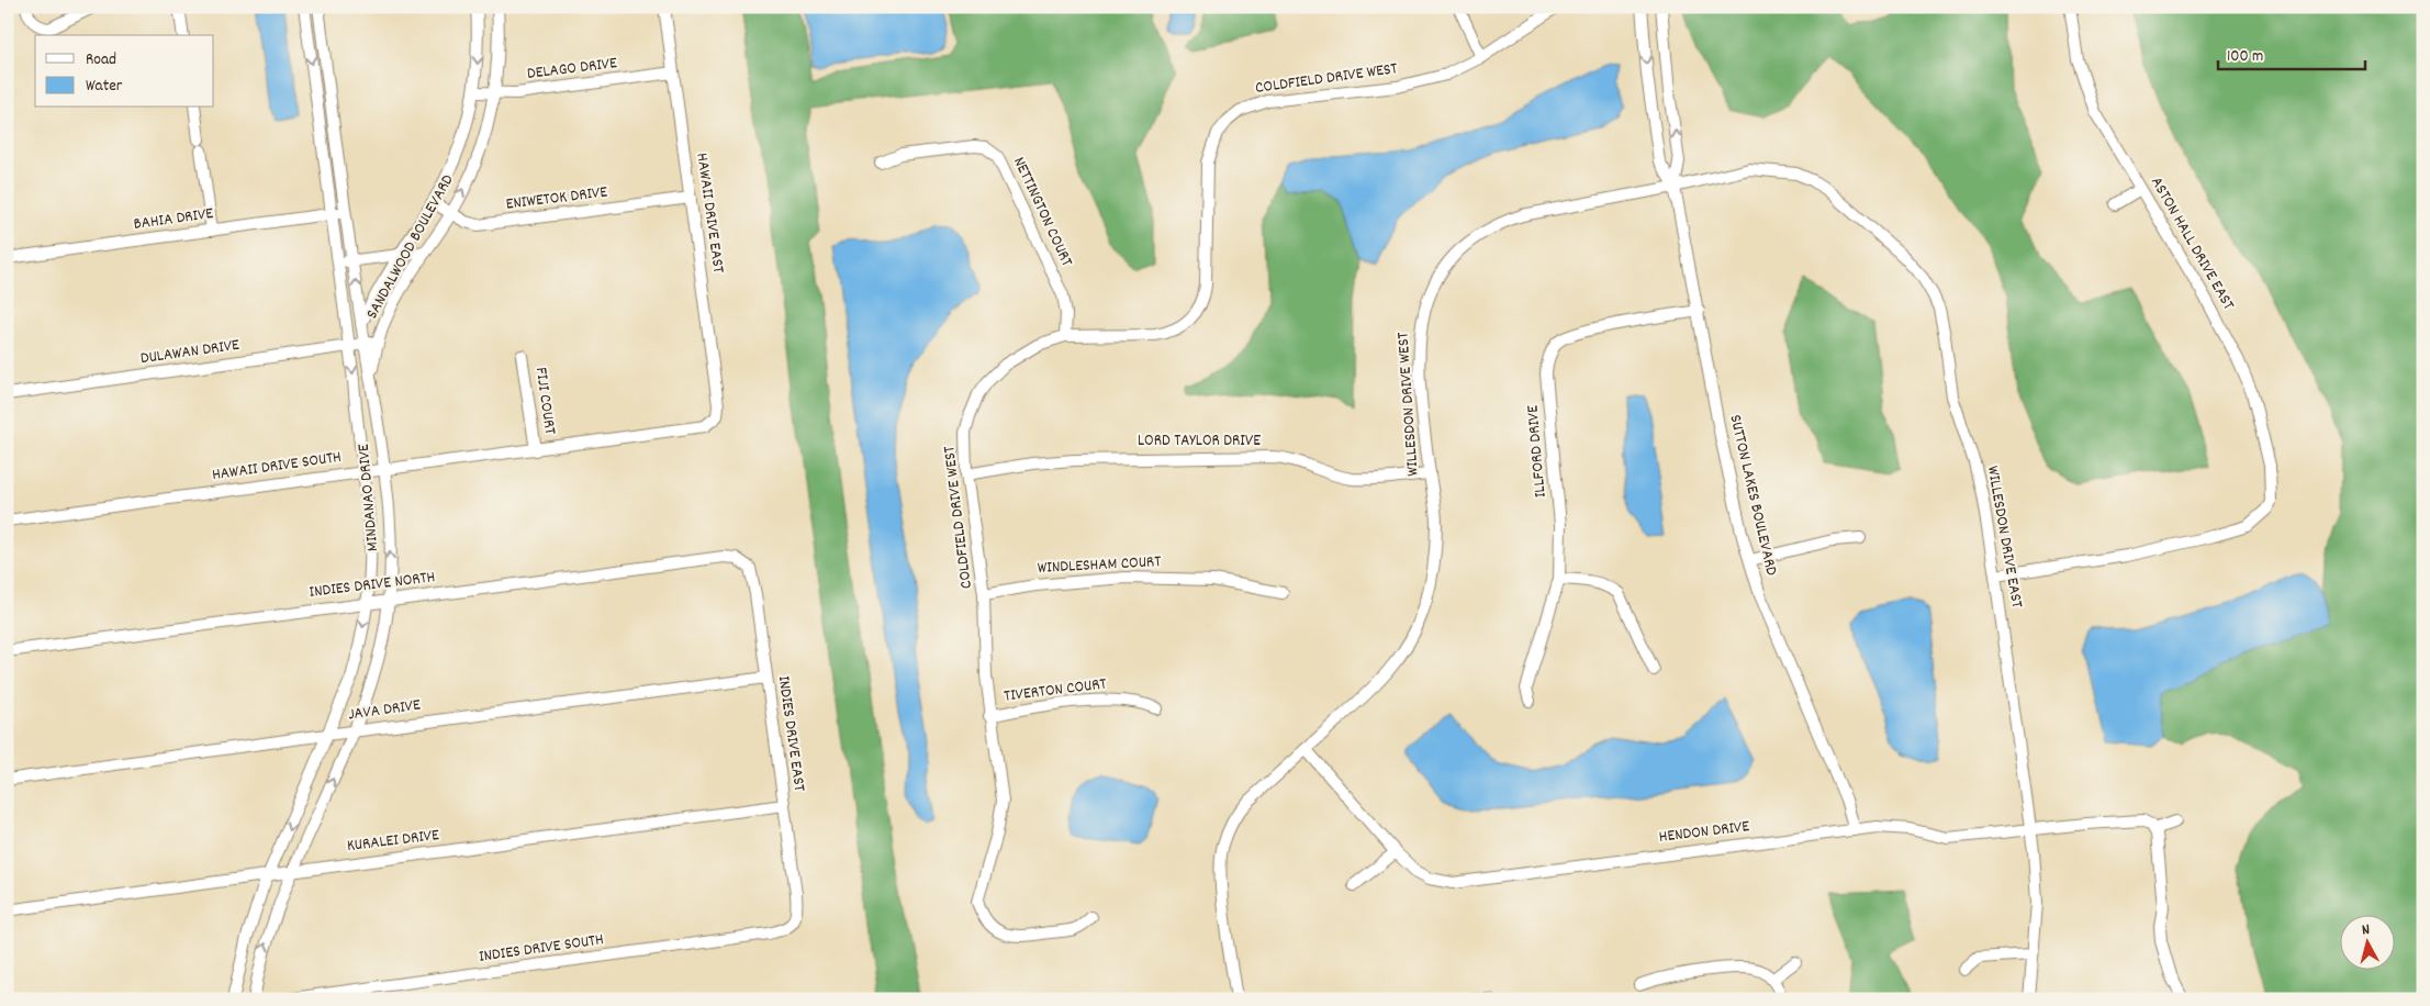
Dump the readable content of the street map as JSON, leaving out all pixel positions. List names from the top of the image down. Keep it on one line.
{"streets":{"street":["DELAGO DRIVE","COLDFIELD DRIVE WEST","ENIWETOK DRIVE","NETTINGTON COURT","HAWAII DRIVE EAST","BAHIA DRIVE","ASTON HALL DRIVE EAST","SANDALWOOD BOULEVARD","DULAWAN DRIVE","FIJI COURT","WILLESDON DRIVE WEST","LORD TAYLOR DRIVE","ILLFORD DRIVE","HAWAII DRIVE SOUTH","SUTTON LAKES BOULEVARD","MINDANAO DRIVE","WILLESDON DRIVE EAST","WINDLESHAM COURT","INDIES DRIVE NORTH","TIVERTON COURT","JAVA DRIVE","INDIES DRIVE EAST","HENDON DRIVE","KURALEI DRIVE","INDIES DRIVE SOUTH"]},"crossings":[["DELAGO DRIVE","HAWAII DRIVE EAST"],["DELAGO DRIVE","SANDALWOOD BOULEVARD"],["COLDFIELD DRIVE WEST","NETTINGTON COURT"],["COLDFIELD DRIVE WEST","LORD TAYLOR DRIVE"],["COLDFIELD DRIVE WEST","WINDLESHAM COURT"],["COLDFIELD DRIVE WEST","TIVERTON COURT"],["ENIWETOK DRIVE","HAWAII DRIVE EAST"],["ENIWETOK DRIVE","SANDALWOOD BOULEVARD"],["HAWAII DRIVE EAST","HAWAII DRIVE SOUTH"],["BAHIA DRIVE","MINDANAO DRIVE"],["ASTON HALL DRIVE EAST","WILLESDON DRIVE EAST"],["SANDALWOOD BOULEVARD","DULAWAN DRIVE"],["SANDALWOOD BOULEVARD","MINDANAO DRIVE"],["DULAWAN DRIVE","MINDANAO DRIVE"],["FIJI COURT","HAWAII DRIVE SOUTH"],["WILLESDON DRIVE WEST","LORD TAYLOR DRIVE"],["WILLESDON DRIVE WEST","SUTTON LAKES BOULEVARD"],["WILLESDON DRIVE WEST","WILLESDON DRIVE EAST"],["WILLESDON DRIVE WEST","HENDON DRIVE"],["ILLFORD DRIVE","SUTTON LAKES BOULEVARD"],["HAWAII DRIVE SOUTH","MINDANAO DRIVE"],["SUTTON LAKES BOULEVARD","WILLESDON DRIVE EAST"],["SUTTON LAKES BOULEVARD","HENDON DRIVE"],["MINDANAO DRIVE","INDIES DRIVE NORTH"],["MINDANAO DRIVE","JAVA DRIVE"],["MINDANAO DRIVE","KURALEI DRIVE"],["WILLESDON DRIVE EAST","HENDON DRIVE"],["INDIES DRIVE NORTH","INDIES DRIVE EAST"],["JAVA DRIVE","INDIES DRIVE EAST"],["INDIES DRIVE EAST","KURALEI DRIVE"],["INDIES DRIVE EAST","INDIES DRIVE SOUTH"]],"legend":["Road","Water"],"scale_bar":"100 m","north":"top"}
